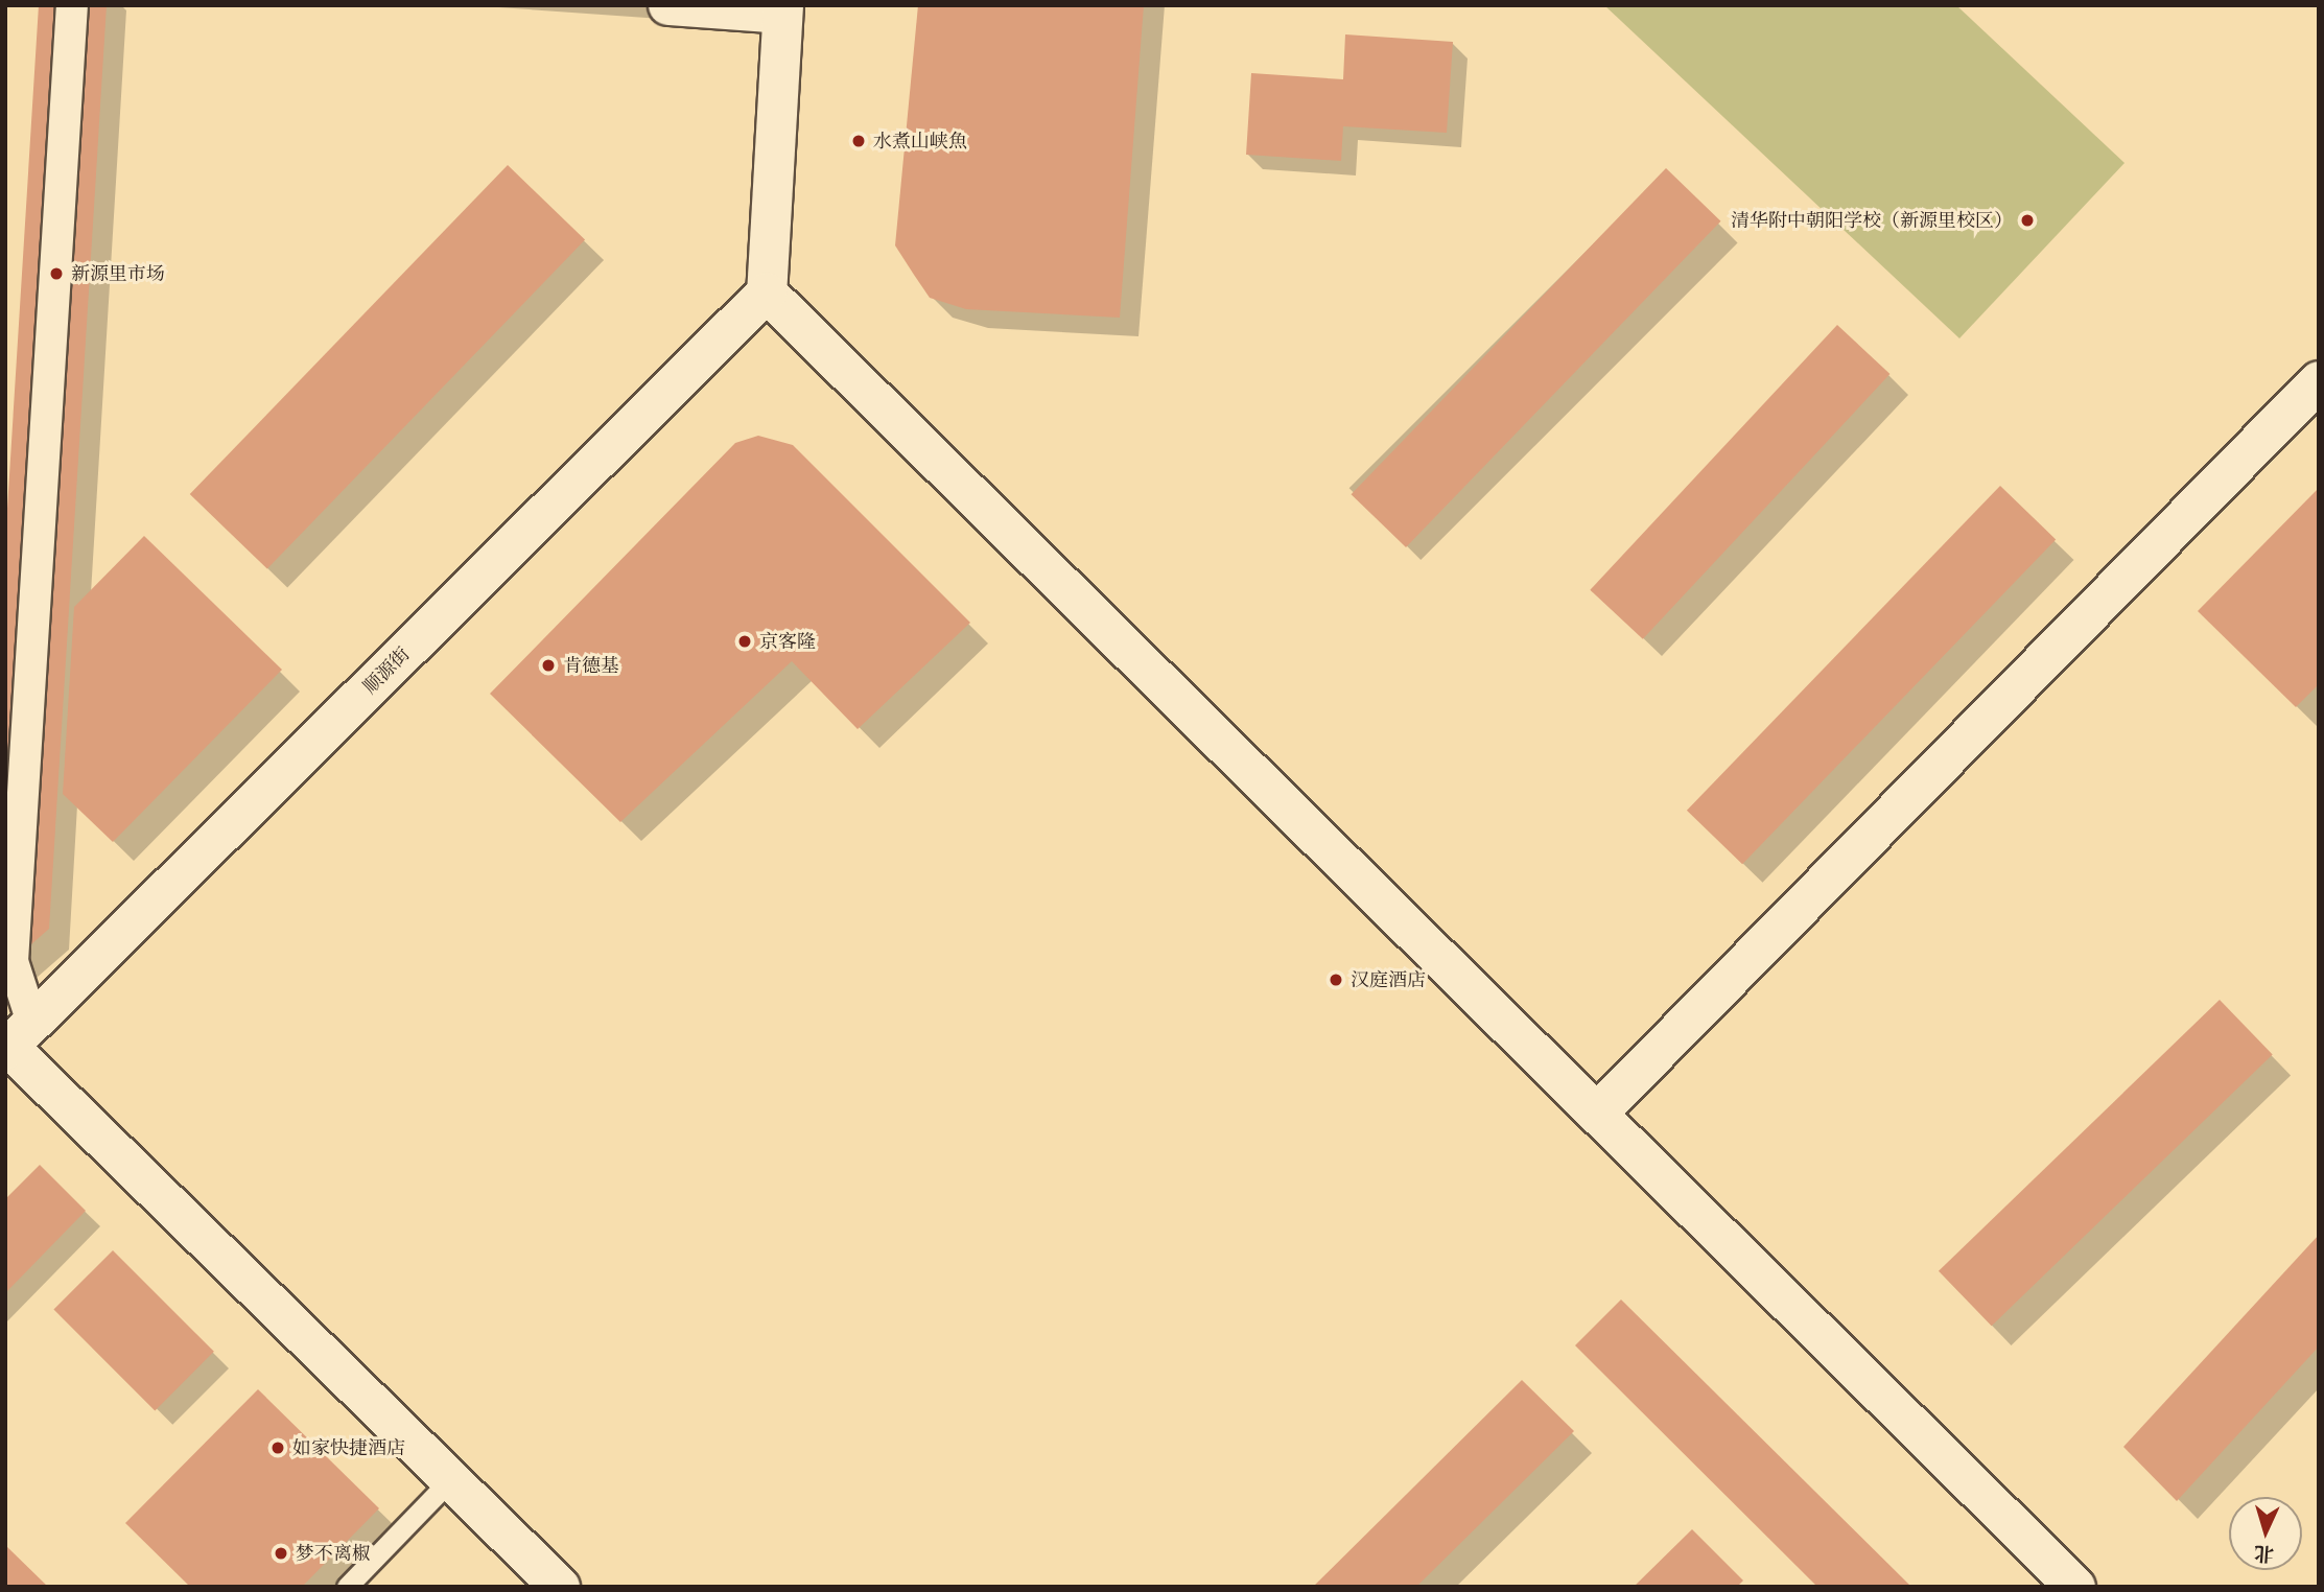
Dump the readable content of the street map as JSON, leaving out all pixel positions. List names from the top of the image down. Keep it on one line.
{"streets":{"street":["顺源街"]},"places":["水煮山峡魚","清华附中朝阳学校（新源里校区）","新源里市场","京客隆","肯德基","汉庭酒店","如家快捷酒店","梦不离椒"],"north":"bottom"}
